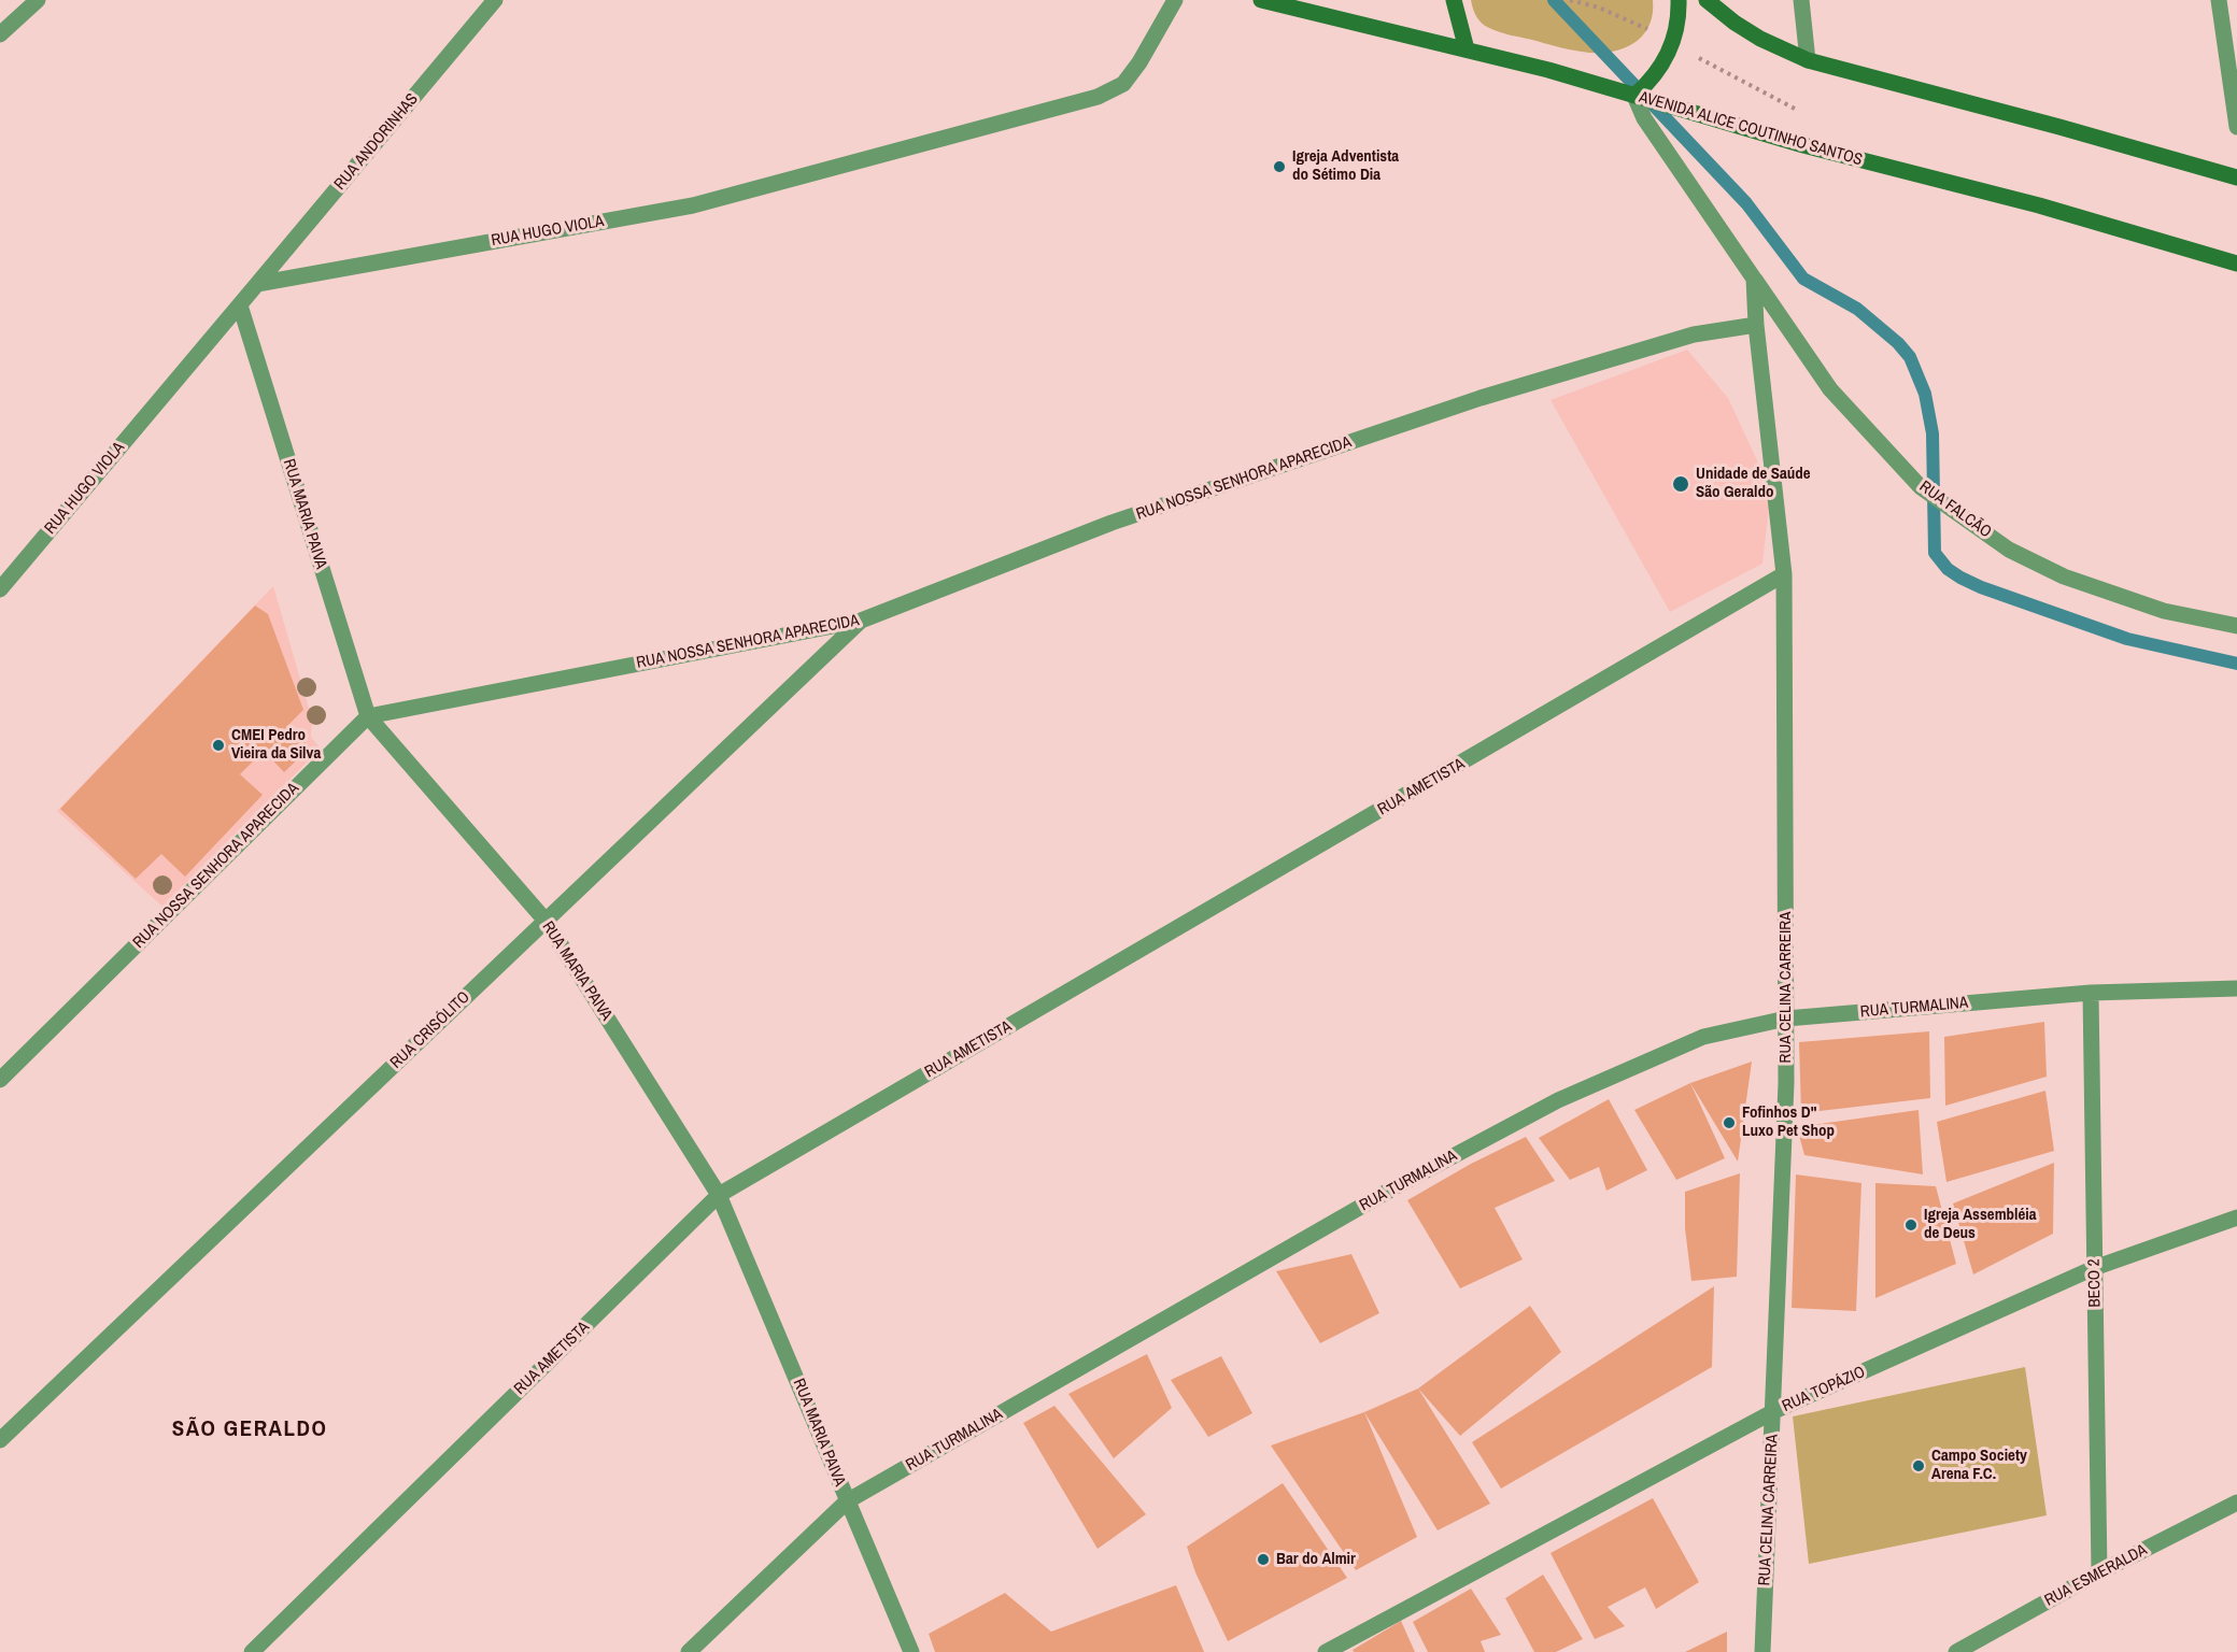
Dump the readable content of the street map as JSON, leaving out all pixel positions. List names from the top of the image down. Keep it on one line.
{"streets":{"main road":["AVENIDA ALICE COUTINHO SANTOS"],"street":["RUA ANDORINHAS","RUA HUGO VIOLA","RUA NOSSA SENHORA APARECIDA","RUA FALCÃO","RUA MARIA PAIVA","RUA AMETISTA","RUA CELINA CARREIRA","RUA TURMALINA","RUA CRISÓLITO","BECO 2","RUA TOPÁZIO","RUA ESMERALDA"]},"crossings":[["AVENIDA ALICE COUTINHO SANTOS","RUA FALCÃO"],["RUA ANDORINHAS","RUA HUGO VIOLA"],["RUA HUGO VIOLA","RUA MARIA PAIVA"],["RUA NOSSA SENHORA APARECIDA","RUA MARIA PAIVA"],["RUA NOSSA SENHORA APARECIDA","RUA CELINA CARREIRA"],["RUA NOSSA SENHORA APARECIDA","RUA CRISÓLITO"],["RUA MARIA PAIVA","RUA AMETISTA"],["RUA MARIA PAIVA","RUA TURMALINA"],["RUA MARIA PAIVA","RUA CRISÓLITO"],["RUA AMETISTA","RUA CELINA CARREIRA"],["RUA CELINA CARREIRA","RUA TURMALINA"],["RUA CELINA CARREIRA","RUA TOPÁZIO"],["RUA TURMALINA","BECO 2"],["BECO 2","RUA TOPÁZIO"],["BECO 2","RUA ESMERALDA"]],"districts":["SÃO GERALDO"],"places":["Igreja Adventista do Sétimo Dia","Unidade de Saúde São Geraldo","CMEI Pedro Vieira da Silva","Fofinhos D'' Luxo Pet Shop","Igreja Assembléia de Deus","Campo Society Arena F.C.","Bar do Almir"]}
